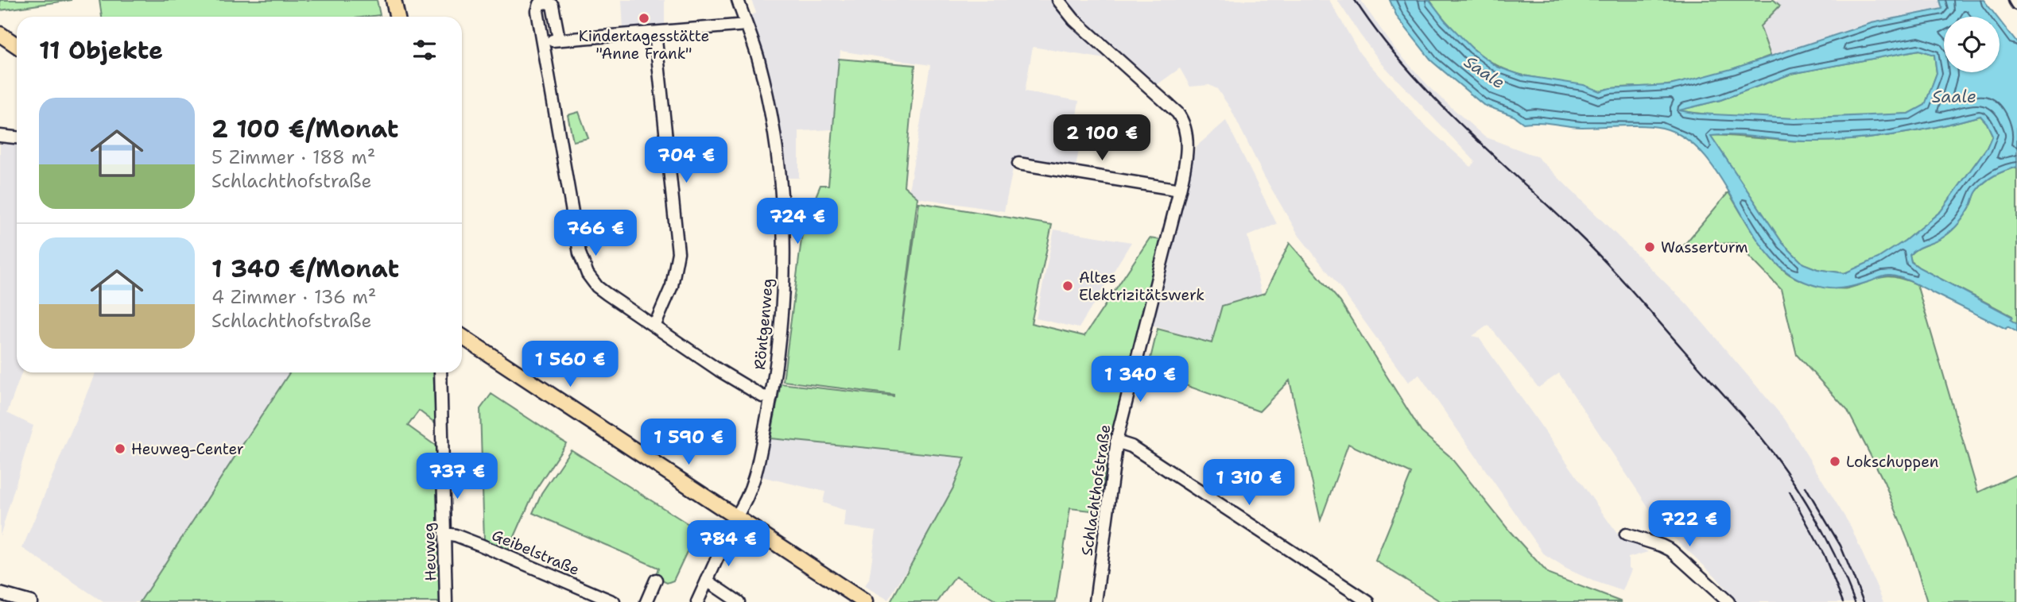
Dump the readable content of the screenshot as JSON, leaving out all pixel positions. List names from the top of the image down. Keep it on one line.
{"streets":{"street":["Röntgenweg","Schlachthofstraße","Heuweg","Geibelstraße"]},"crossings":[["Heuweg","Geibelstraße"]],"water":["Saale"],"places":["Kindertagesstätte \"Anne Frank\"","Wasserturm","Altes Elektrizitätswerk","Heuweg-Center","Lokschuppen"],"page":{"heading":"11 Objekte","list":[{"name":"2 100 €/Monat","note":"5 Zimmer · 188 m² · Schlachthofstraße"},{"name":"1 340 €/Monat","note":"4 Zimmer · 136 m² · Schlachthofstraße"}],"price":["2 100 €","704 €","724 €","766 €","1 560 €","1 340 €","1 590 €","737 €","1 310 €","722 €","784 €"]}}
